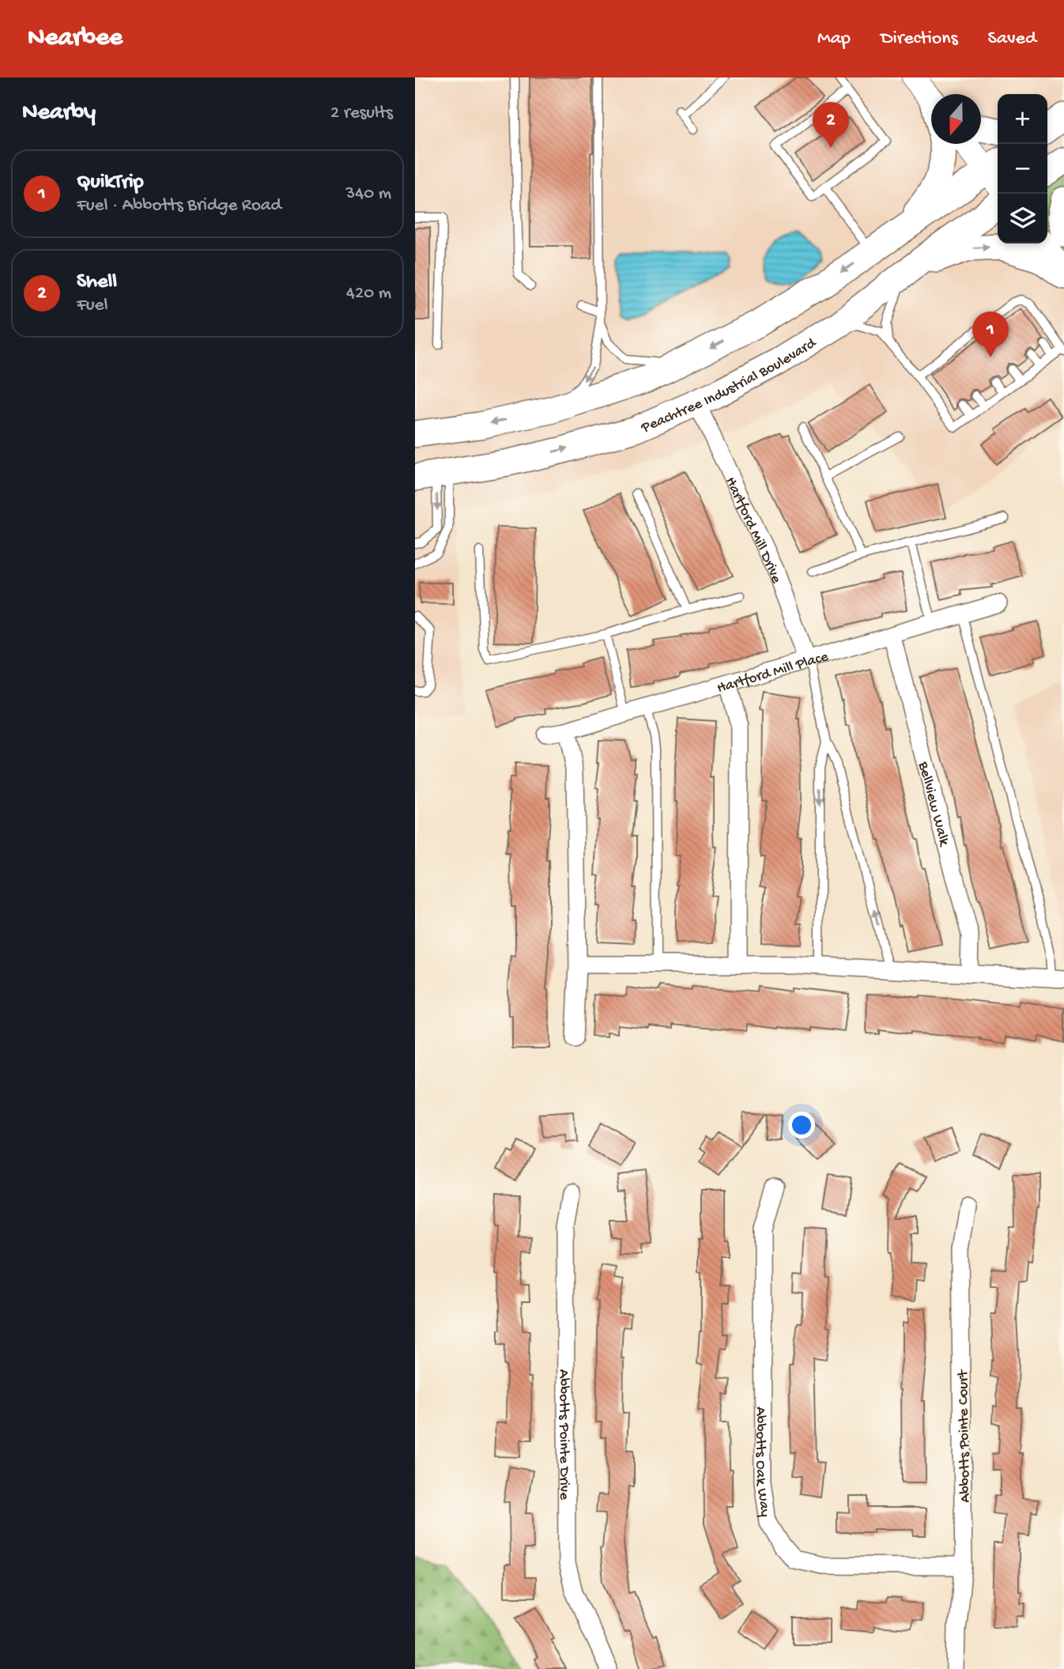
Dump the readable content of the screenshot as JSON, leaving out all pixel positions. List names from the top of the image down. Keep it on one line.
{"streets":{"highway":["Peachtree Industrial Boulevard"],"street":["Hartford Mill Drive","Hartford Mill Place","Bellview Walk","Abbotts Pointe Drive","Abbotts Pointe Court","Abbotts Oak Way"]},"crossings":[["Peachtree Industrial Boulevard","Hartford Mill Drive"],["Hartford Mill Drive","Hartford Mill Place"],["Hartford Mill Place","Bellview Walk"],["Abbotts Pointe Court","Abbotts Oak Way"]],"north":"bottom","page":{"header":"Nearbee","nav":["Map","Directions","Saved"],"heading":["Nearby","2 results"],"map_buttons":["+","−"],"pins":["2","1"],"list":[{"mark":"1","name":"QuikTrip","note":"Fuel · Abbotts Bridge Road","value":"340 m"},{"mark":"2","name":"Shell","note":"Fuel","value":"420 m"}]}}
